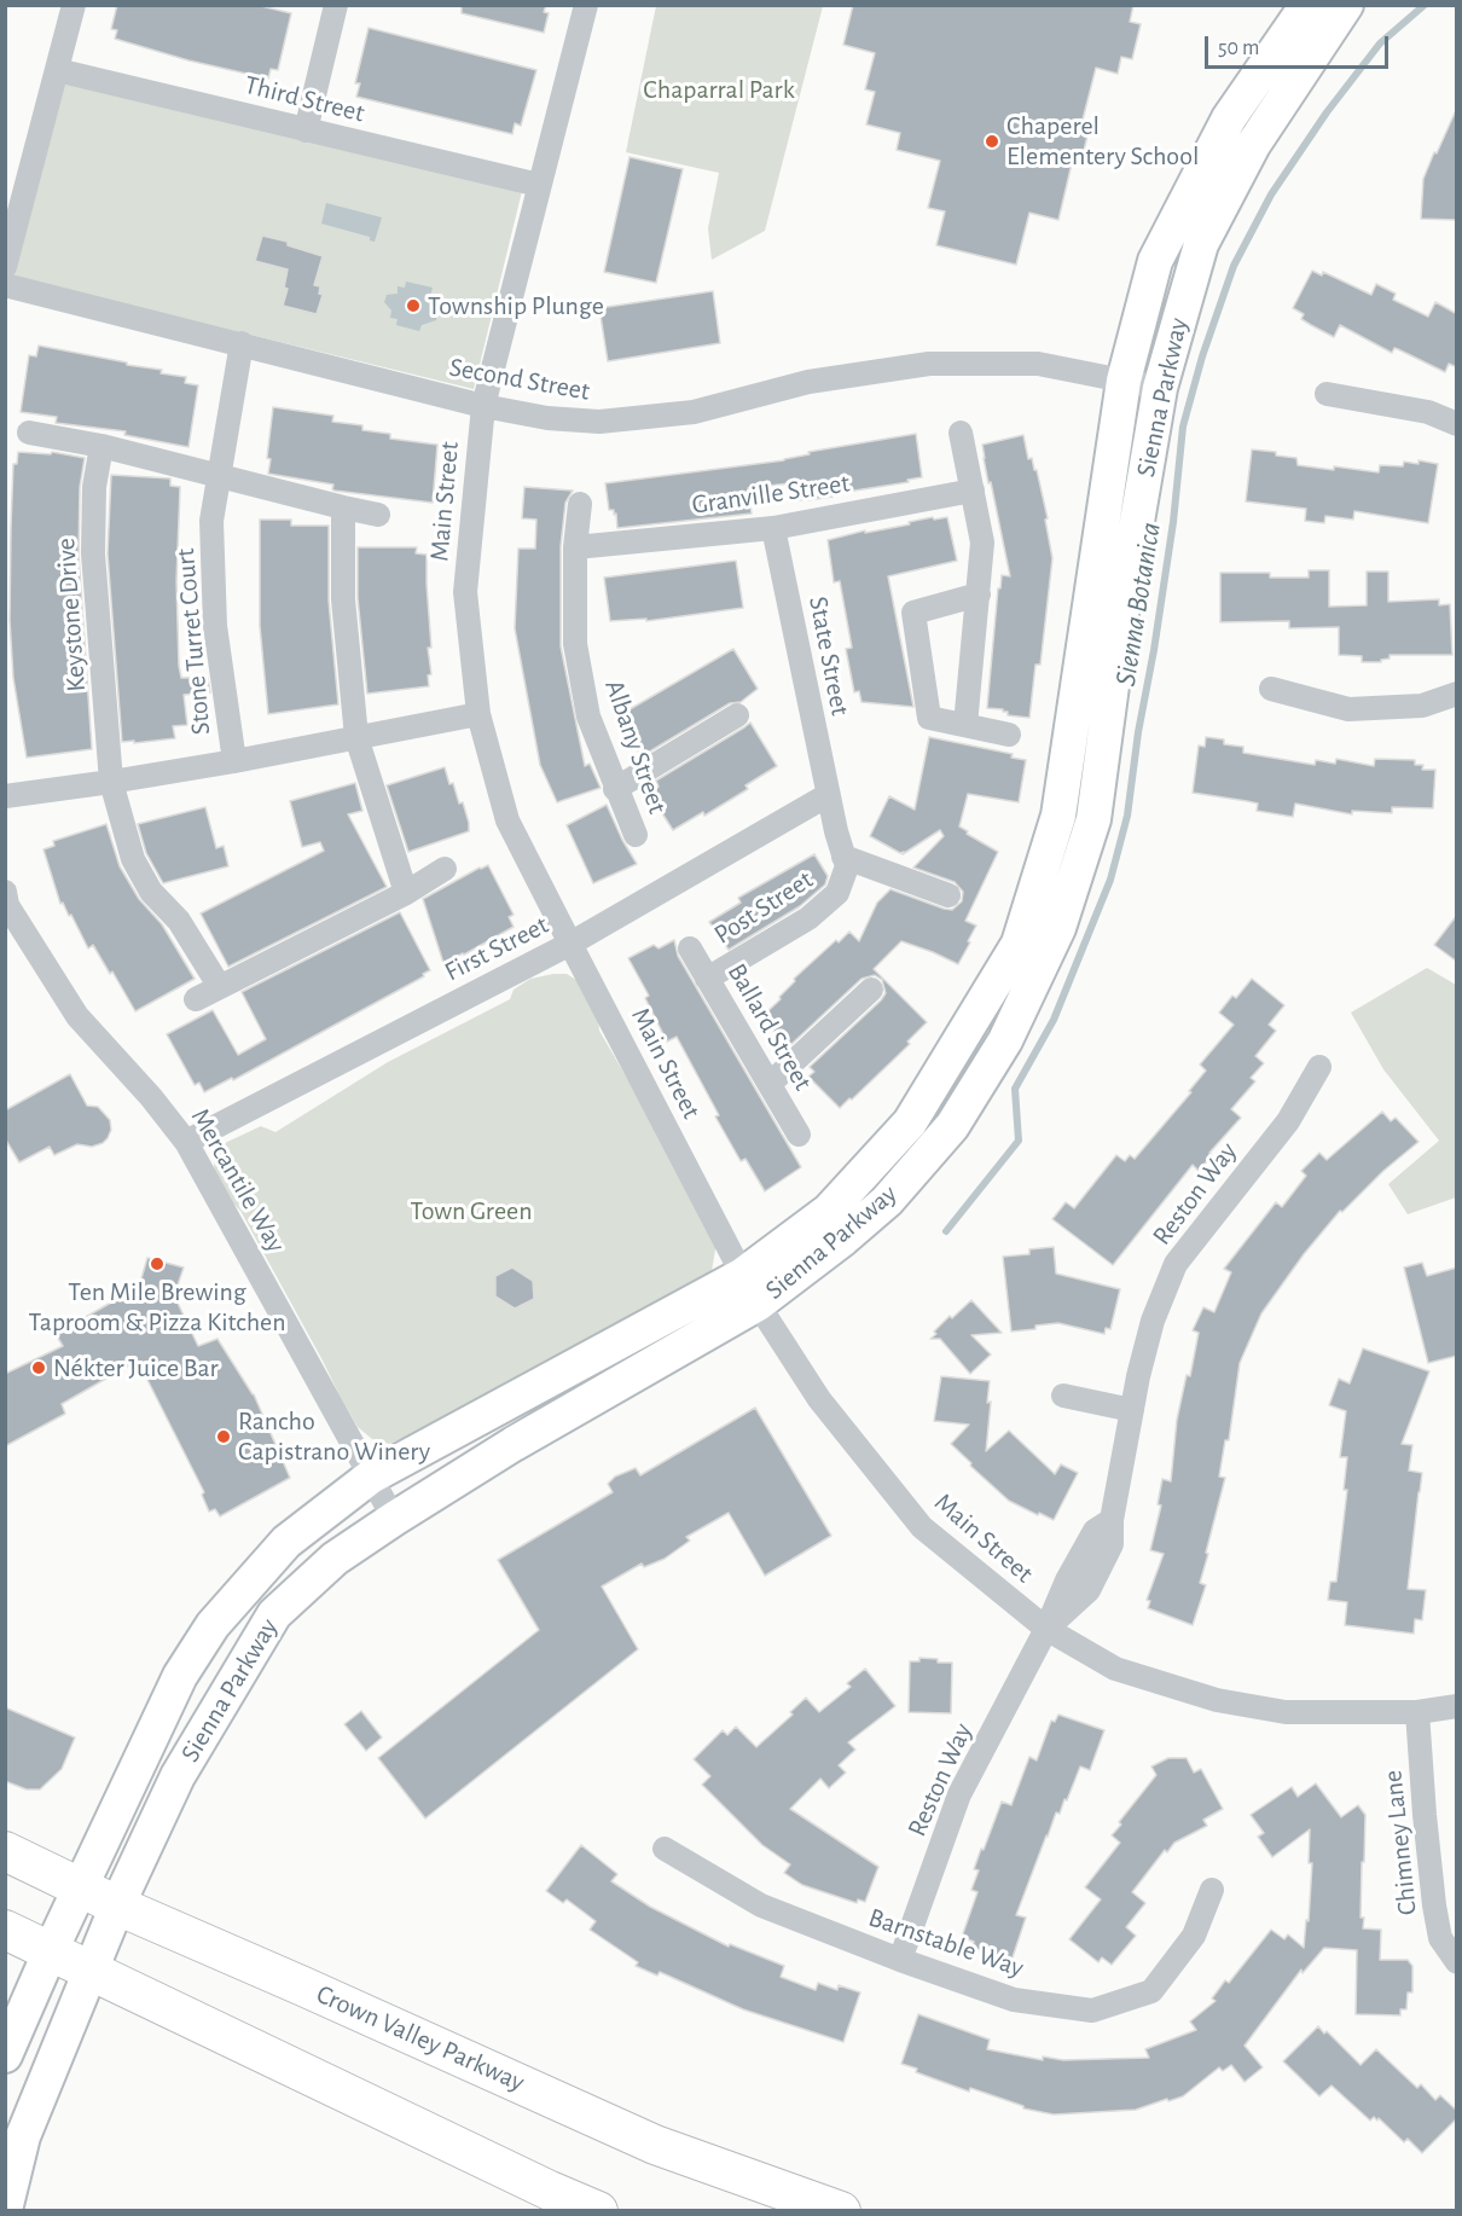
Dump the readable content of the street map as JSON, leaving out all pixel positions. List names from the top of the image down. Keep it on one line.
{"streets":{"main road":["Sienna Parkway","Crown Valley Parkway"],"street":["Third Street","Second Street","Granville Street","Main Street","Keystone Drive","Stone Turret Court","State Street","Albany Street","Post Street","First Street","Ballard Street","Mercantile Way","Reston Way","Chimney Lane","Barnstable Way"]},"crossings":[["Third Street","Main Street"],["Second Street","Sienna Parkway"],["Second Street","Main Street"],["Second Street","Stone Turret Court"],["Sienna Parkway","Main Street"],["Sienna Parkway","Mercantile Way"],["Sienna Parkway","Crown Valley Parkway"],["Granville Street","State Street"],["Granville Street","Albany Street"],["Main Street","First Street"],["Main Street","Reston Way"],["Main Street","Chimney Lane"],["State Street","Post Street"],["State Street","First Street"],["Post Street","First Street"],["Post Street","Ballard Street"],["First Street","Mercantile Way"],["Reston Way","Barnstable Way"]],"water":["Sienna Botanica"],"parks":["Chaparral Park","Town Green"],"places":["Chaperel Elementery School","Township Plunge","Ten Mile Brewing Taproom & Pizza Kitchen","Nékter Juice Bar","Rancho Capistrano Winery"],"scale_bar":"50 m"}
